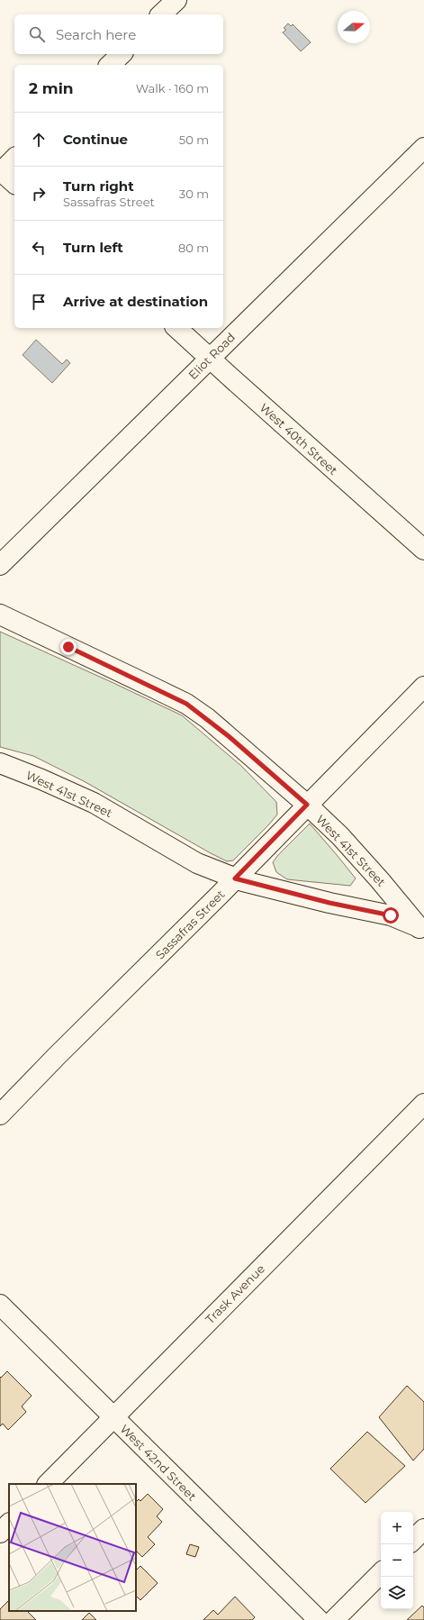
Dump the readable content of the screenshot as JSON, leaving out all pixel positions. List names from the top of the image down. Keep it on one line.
{"streets":{"street":["Eliot Road","West 40th Street","West 41st Street","Sassafras Street","Trask Avenue","West 42nd Street"]},"crossings":[["Eliot Road","West 40th Street"],["West 41st Street","Sassafras Street"],["Trask Avenue","West 42nd Street"]],"north":"right","page":{"search":"Search here","heading":["2 min","Walk · 160 m"],"list":[["Continue","50 m"],["Turn right","Sassafras Street","30 m"],["Turn left","80 m"],"Arrive at destination"],"map_buttons":["+","−"]}}
